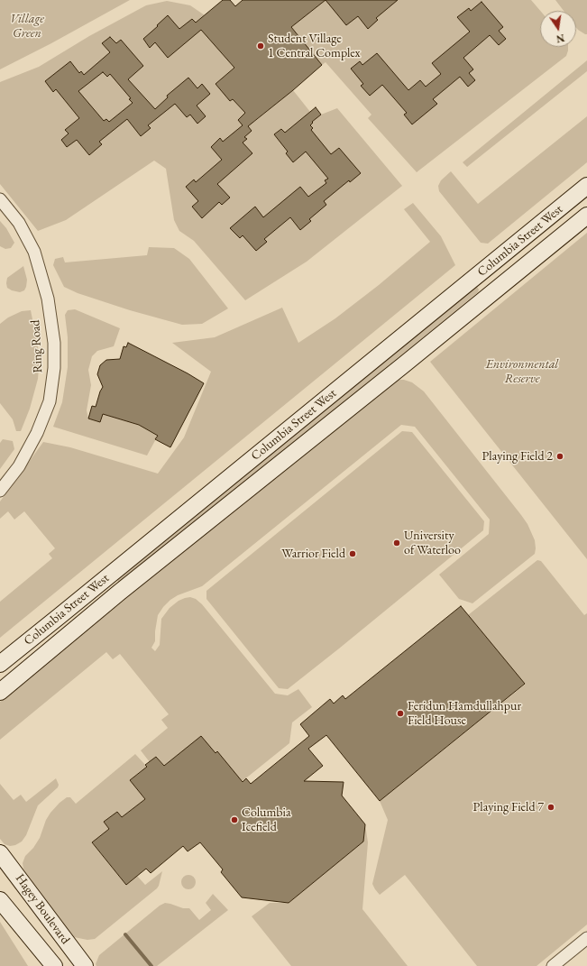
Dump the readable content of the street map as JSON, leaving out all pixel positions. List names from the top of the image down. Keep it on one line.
{"streets":{"main road":["Columbia Street West","Hagey Boulevard"],"street":["Ring Road"]},"parks":["Village Green","Environmental Reserve"],"places":["Student Village 1 Central Complex","Playing Field 2","University of Waterloo","Warrior Field","Feridun Hamdullahpur Field House","Playing Field 7","Columbia Icefield"],"north":"bottom"}
